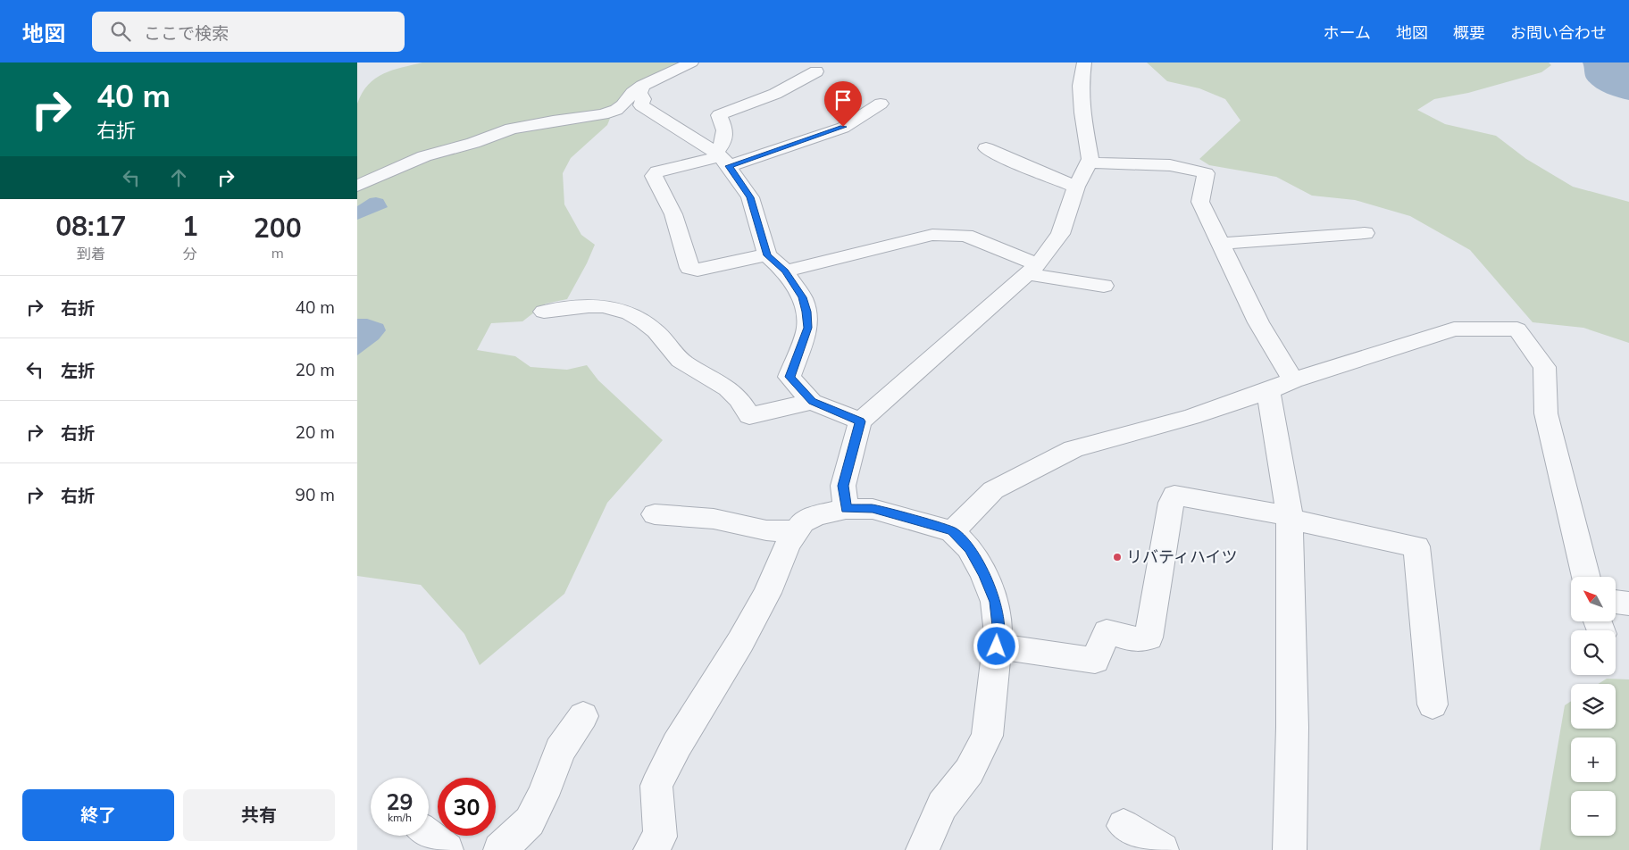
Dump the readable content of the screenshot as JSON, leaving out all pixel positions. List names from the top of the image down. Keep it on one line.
{"places":["リバティハイツ"],"north":"top left","page":{"header":"地図","search":"ここで検索","nav":["ホーム","地図","概要","お問い合わせ"],"turn":["40 m","右折"],"eta":["08:17","到着","1","分","200","m"],"list":[{"name":"右折","value":"40 m"},{"name":"左折","value":"20 m"},{"name":"右折","value":"20 m"},{"name":"右折","value":"90 m"}],"map_buttons":["+","−"],"speed":"29 km/h","limit":"30","buttons":["終了","共有"]}}
